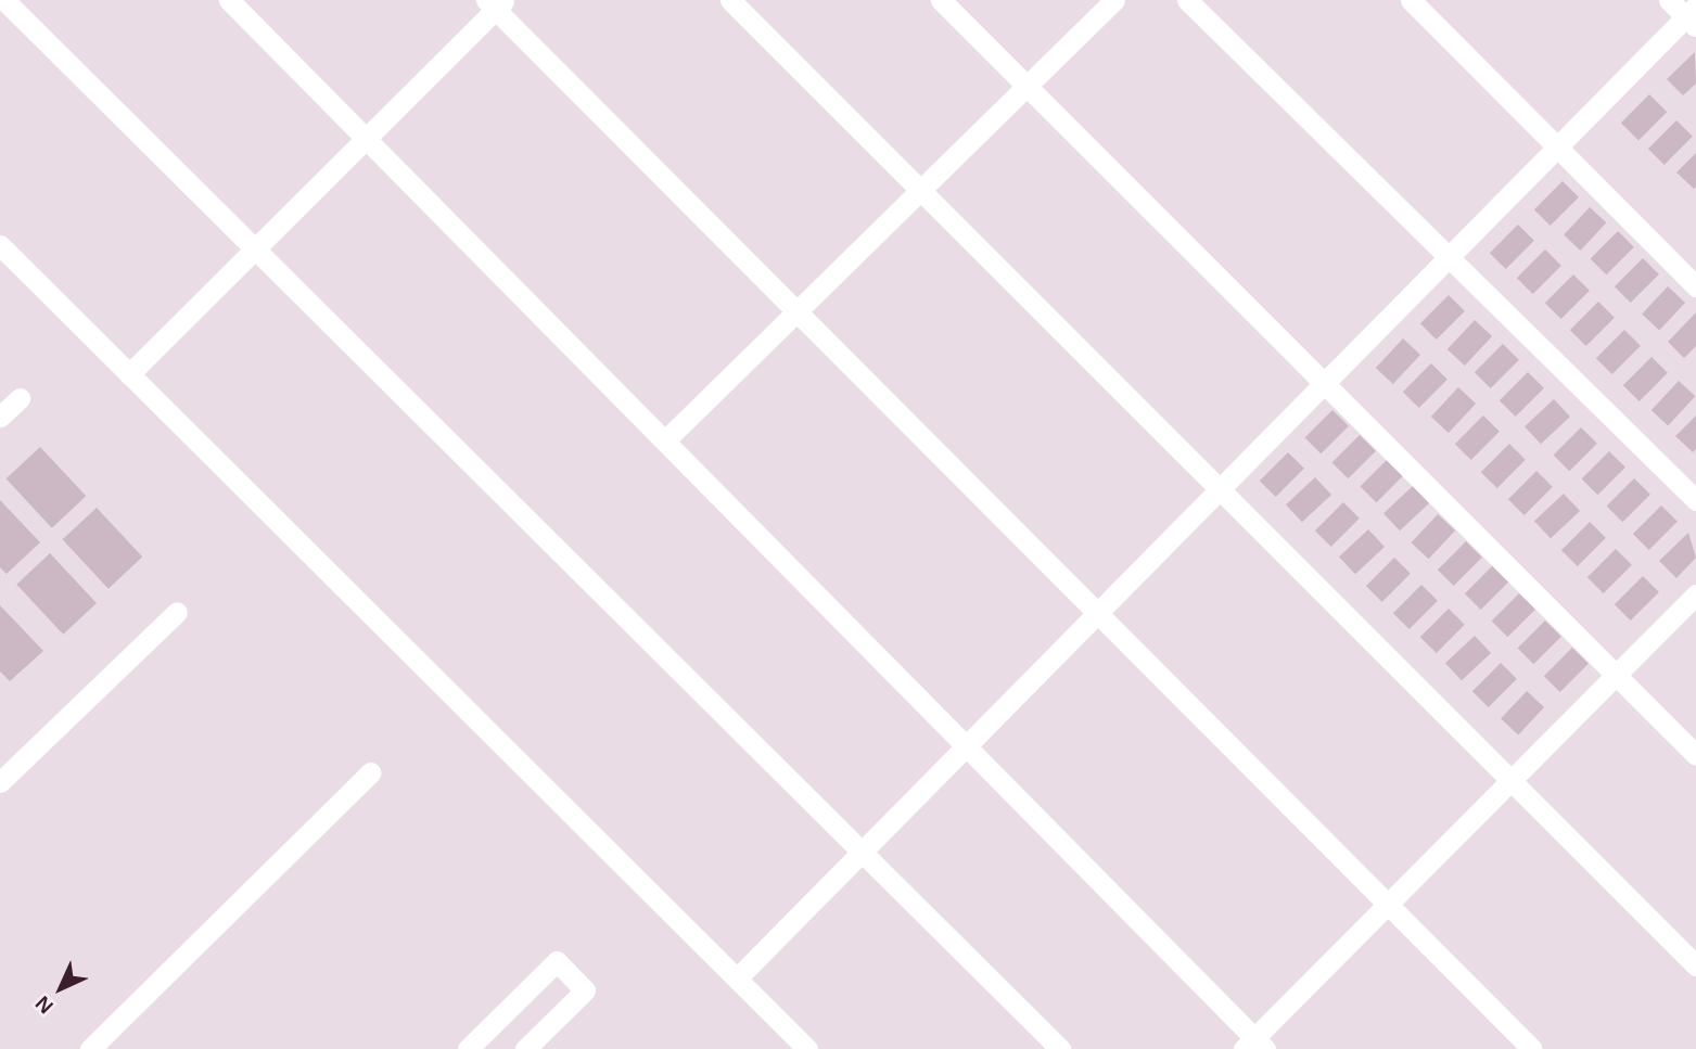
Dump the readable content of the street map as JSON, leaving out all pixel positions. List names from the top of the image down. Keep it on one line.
{"north":"bottom left"}
